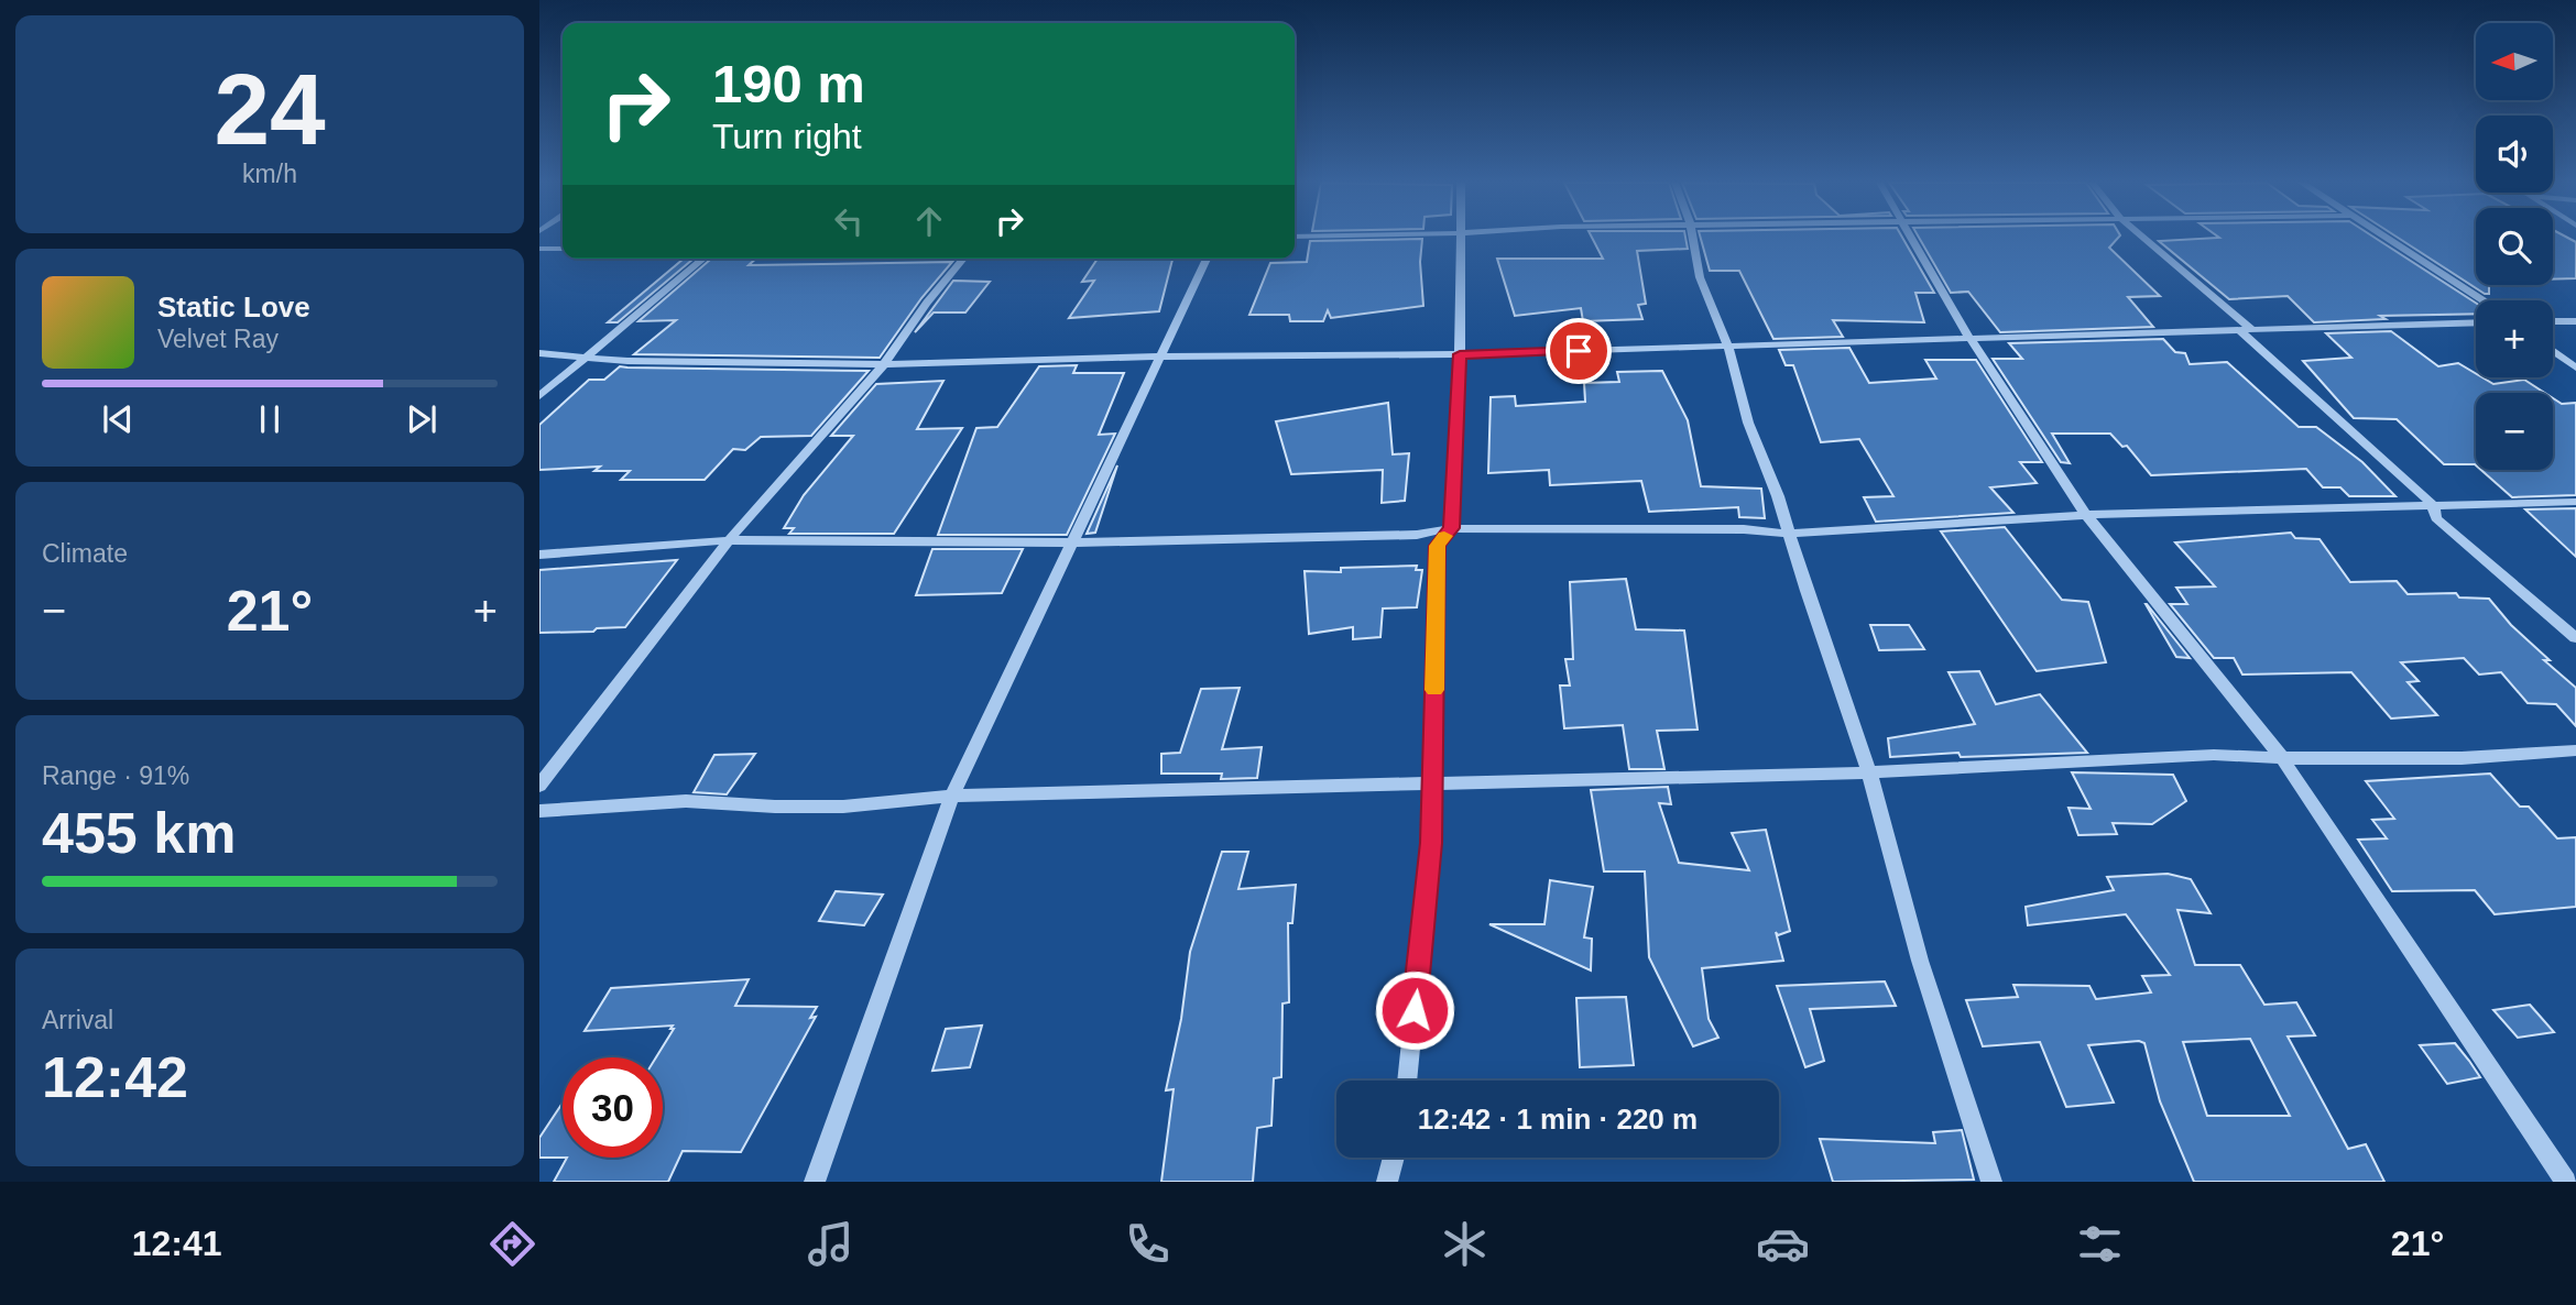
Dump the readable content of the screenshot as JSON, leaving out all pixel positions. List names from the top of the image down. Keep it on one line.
{"north":"left","page":{"tile":[["24","km/h"],"Climate",["Range · 91%","455 km"],["Arrival","12:42"]],"map_buttons":["+","−"],"turn":["190 m","Turn right"],"song":["Static Love","Velvet Ray"],"heat":["−","21°","+"],"limit":"30","trip":"12:42 · 1 min · 220 m","tabs":["12:41","21°"]}}
